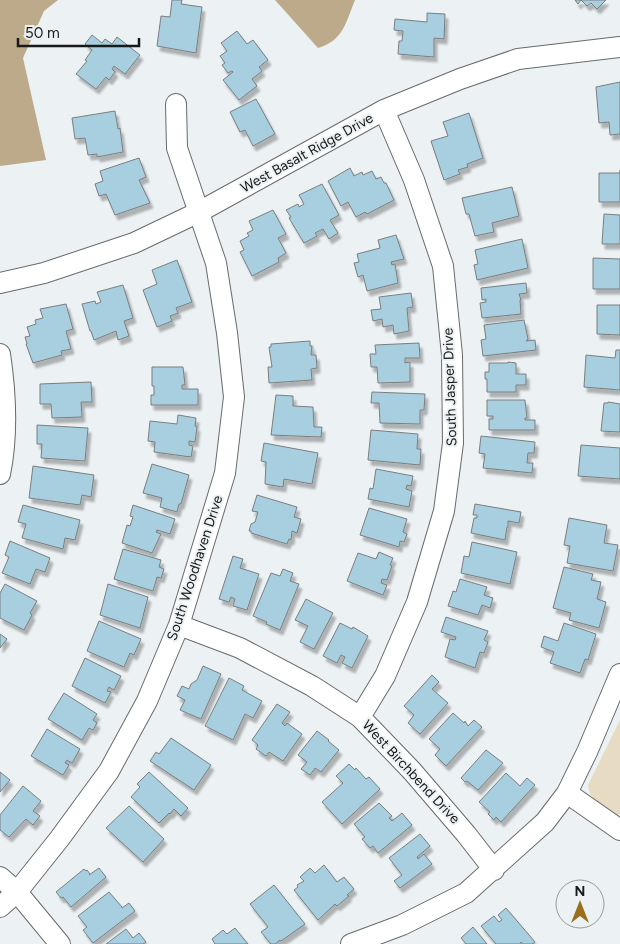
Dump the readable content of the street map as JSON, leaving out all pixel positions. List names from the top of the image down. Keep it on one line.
{"streets":{"street":["West Basalt Ridge Drive","South Jasper Drive","South Woodhaven Drive","West Birchbend Drive"]},"crossings":[["West Basalt Ridge Drive","South Jasper Drive"],["West Basalt Ridge Drive","South Woodhaven Drive"],["South Jasper Drive","West Birchbend Drive"],["South Woodhaven Drive","West Birchbend Drive"]],"scale_bar":"50 m","north":"top"}
